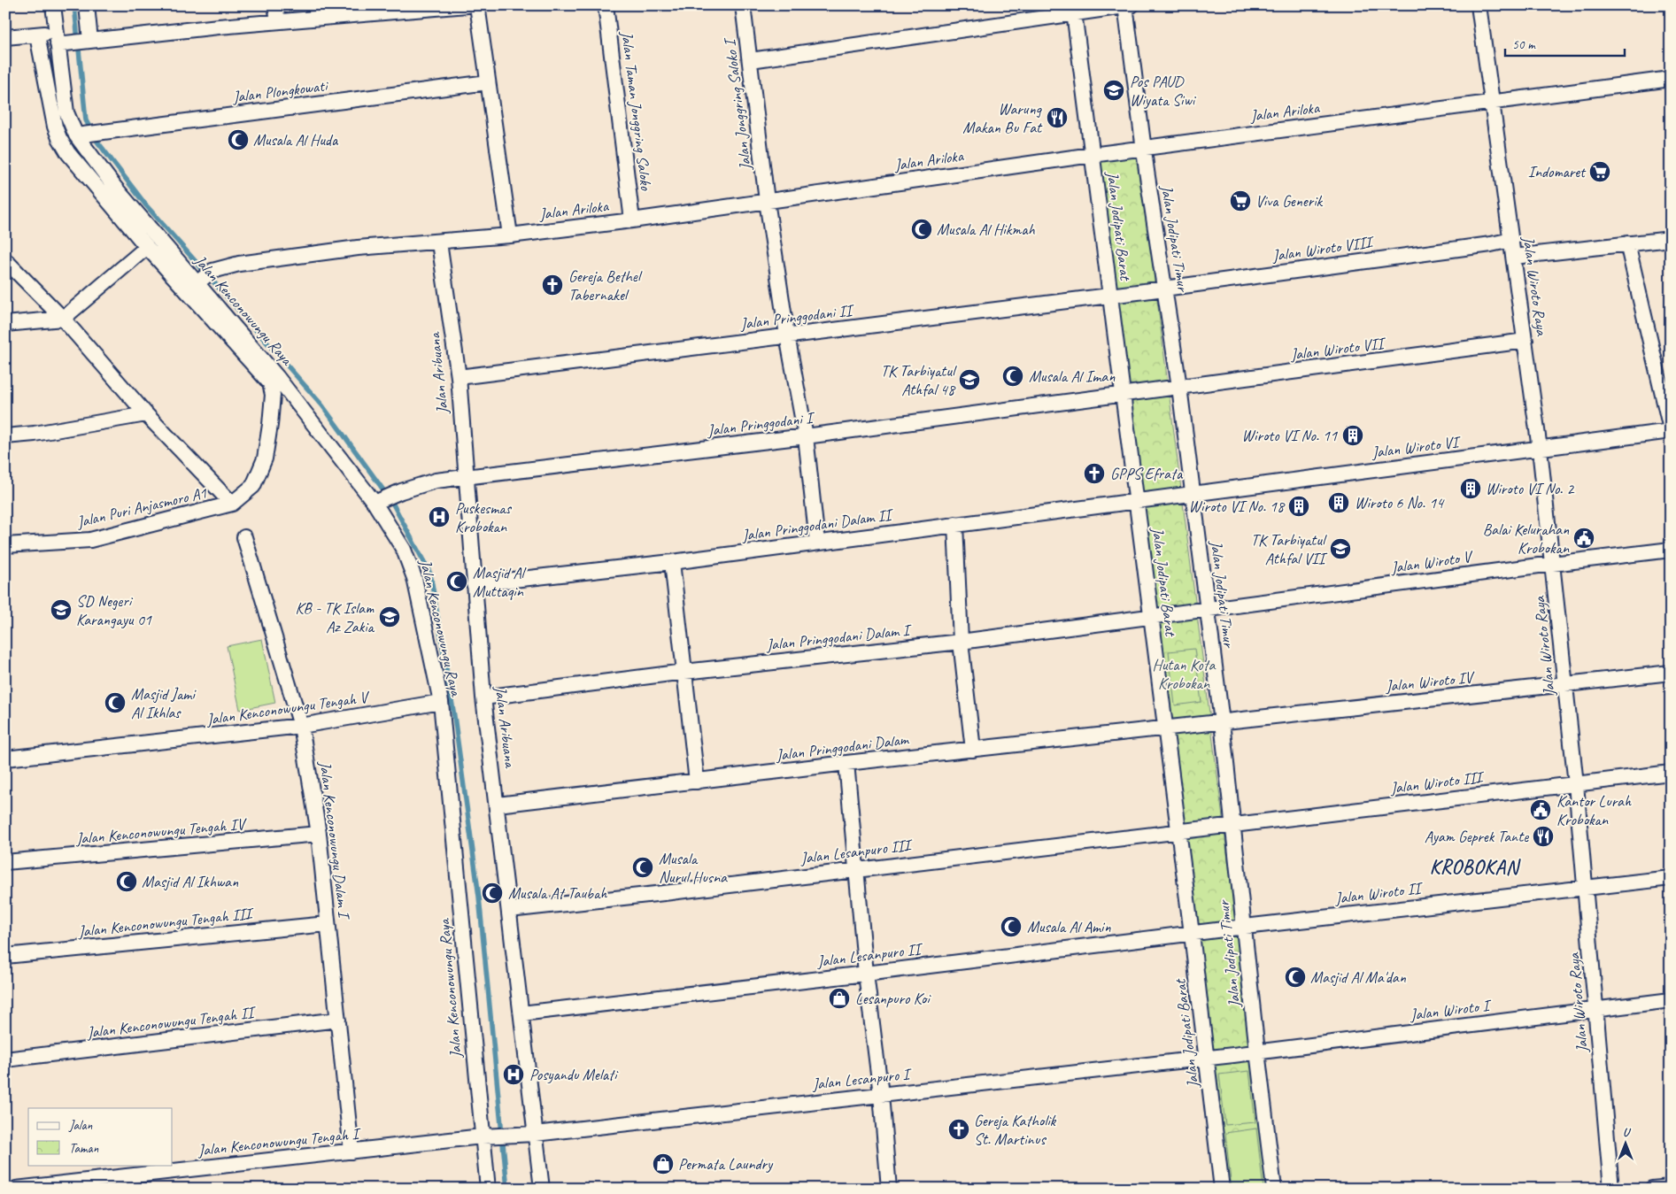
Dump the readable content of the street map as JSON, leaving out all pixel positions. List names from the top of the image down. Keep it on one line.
{"streets":{"street":["Jalan Plongkowati","Jalan Jonggring Saloko I","Jalan Taman Jonggring Saloko","Jalan Ariloka","Jalan Jodipati Barat","Jalan Jodipati Timur","Jalan Wiroto VIII","Jalan Wiroto Raya","Jalan Kenconowungu Raya","Jalan Pringgodani II","Jalan Wiroto VII","Jalan Aribuana","Jalan Pringgodani I","Jalan Wiroto VI","Jalan Puri Anjasmoro A1","Jalan Pringgodani Dalam II","Jalan Wiroto V","Jalan Pringgodani Dalam I","Jalan Wiroto IV","Jalan Kenconowungu Tengah V","Jalan Pringgodani Dalam","Jalan Wiroto III","Jalan Kenconowungu Tengah IV","Jalan Kenconowungu Dalam I","Jalan Lesanpuro III","Jalan Wiroto II","Jalan Kenconowungu Tengah III","Jalan Lesanpuro II","Jalan Wiroto I","Jalan Kenconowungu Tengah II","Jalan Lesanpuro I","Jalan Kenconowungu Tengah I"]},"crossings":[["Jalan Plongkowati","Jalan Kenconowungu Raya"],["Jalan Jonggring Saloko I","Jalan Ariloka"],["Jalan Jonggring Saloko I","Jalan Pringgodani II"],["Jalan Jonggring Saloko I","Jalan Pringgodani I"],["Jalan Jonggring Saloko I","Jalan Pringgodani Dalam II"],["Jalan Taman Jonggring Saloko","Jalan Ariloka"],["Jalan Ariloka","Jalan Jodipati Barat"],["Jalan Ariloka","Jalan Jodipati Timur"],["Jalan Ariloka","Jalan Wiroto Raya"],["Jalan Ariloka","Jalan Kenconowungu Raya"],["Jalan Ariloka","Jalan Aribuana"],["Jalan Jodipati Barat","Jalan Pringgodani II"],["Jalan Jodipati Barat","Jalan Pringgodani I"],["Jalan Jodipati Barat","Jalan Pringgodani Dalam II"],["Jalan Jodipati Barat","Jalan Pringgodani Dalam I"],["Jalan Jodipati Barat","Jalan Pringgodani Dalam"],["Jalan Jodipati Barat","Jalan Lesanpuro III"],["Jalan Jodipati Barat","Jalan Lesanpuro II"],["Jalan Jodipati Barat","Jalan Lesanpuro I"],["Jalan Jodipati Timur","Jalan Wiroto VIII"],["Jalan Jodipati Timur","Jalan Wiroto VII"],["Jalan Jodipati Timur","Jalan Wiroto VI"],["Jalan Jodipati Timur","Jalan Wiroto V"],["Jalan Jodipati Timur","Jalan Pringgodani Dalam I"],["Jalan Jodipati Timur","Jalan Wiroto IV"],["Jalan Jodipati Timur","Jalan Wiroto III"],["Jalan Jodipati Timur","Jalan Wiroto II"],["Jalan Jodipati Timur","Jalan Wiroto I"],["Jalan Wiroto VIII","Jalan Wiroto Raya"],["Jalan Wiroto VIII","Jalan Pringgodani II"],["Jalan Wiroto Raya","Jalan Wiroto VII"],["Jalan Wiroto Raya","Jalan Wiroto VI"],["Jalan Wiroto Raya","Jalan Wiroto V"],["Jalan Wiroto Raya","Jalan Wiroto IV"],["Jalan Wiroto Raya","Jalan Wiroto III"],["Jalan Wiroto Raya","Jalan Wiroto II"],["Jalan Wiroto Raya","Jalan Wiroto I"],["Jalan Kenconowungu Raya","Jalan Pringgodani I"],["Jalan Kenconowungu Raya","Jalan Kenconowungu Tengah V"],["Jalan Kenconowungu Raya","Jalan Lesanpuro I"],["Jalan Kenconowungu Raya","Jalan Kenconowungu Tengah I"],["Jalan Pringgodani II","Jalan Aribuana"],["Jalan Wiroto VII","Jalan Pringgodani I"],["Jalan Aribuana","Jalan Pringgodani I"],["Jalan Aribuana","Jalan Pringgodani Dalam II"],["Jalan Aribuana","Jalan Pringgodani Dalam I"],["Jalan Aribuana","Jalan Pringgodani Dalam"],["Jalan Aribuana","Jalan Lesanpuro III"],["Jalan Aribuana","Jalan Lesanpuro II"],["Jalan Aribuana","Jalan Lesanpuro I"],["Jalan Wiroto VI","Jalan Pringgodani Dalam II"],["Jalan Wiroto V","Jalan Pringgodani Dalam I"],["Jalan Wiroto IV","Jalan Pringgodani Dalam"],["Jalan Kenconowungu Tengah V","Jalan Kenconowungu Dalam I"],["Jalan Wiroto III","Jalan Lesanpuro III"],["Jalan Kenconowungu Tengah IV","Jalan Kenconowungu Dalam I"],["Jalan Kenconowungu Dalam I","Jalan Kenconowungu Tengah III"],["Jalan Kenconowungu Dalam I","Jalan Kenconowungu Tengah II"],["Jalan Kenconowungu Dalam I","Jalan Kenconowungu Tengah I"],["Jalan Wiroto II","Jalan Lesanpuro II"],["Jalan Wiroto I","Jalan Lesanpuro I"],["Jalan Lesanpuro I","Jalan Kenconowungu Tengah I"]],"districts":["KROBOKAN"],"parks":["Hutan Kota Krobokan"],"places":{"school or university":["Pos PAUD Wiyata Siwi","TK Tarbiyatul Athfal 48","TK Tarbiyatul Athfal VII","SD Negeri Karangayu 01","KB - TK Islam Az Zakia"],"restaurant":["Warung Makan Bu Fat","Ayam Geprek Tante"],"mosque":["Musala Al Huda","Musala Al Hikmah","Musala Al Iman","Masjid Al Muttaqin","Masjid Jami Al Ikhlas","Musala Nurul Husna","Masjid Al Ikhwan","Musala At Taubah","Musala Al Amin","Masjid Al Ma'dan"],"supermarket":["Indomaret","Viva Generik"],"church":["Gereja Bethel Tabernakel","GPPS Efrata","Gereja Katholik St. Martinus"],"building":["Wiroto VI No. 11","Wiroto VI No. 2","Wiroto 6 No. 14","Wiroto VI No. 18"],"hospital":["Puskesmas Krobokan","Posyandu Melati"],"public building":["Balai Kelurahan Krobokan","Kantor Lurah Krobokan"],"shop":["Lesanpuro Koi","Permata Laundry"]},"legend":["Jalan","Taman"],"scale_bar":"50 m","north":"top"}
